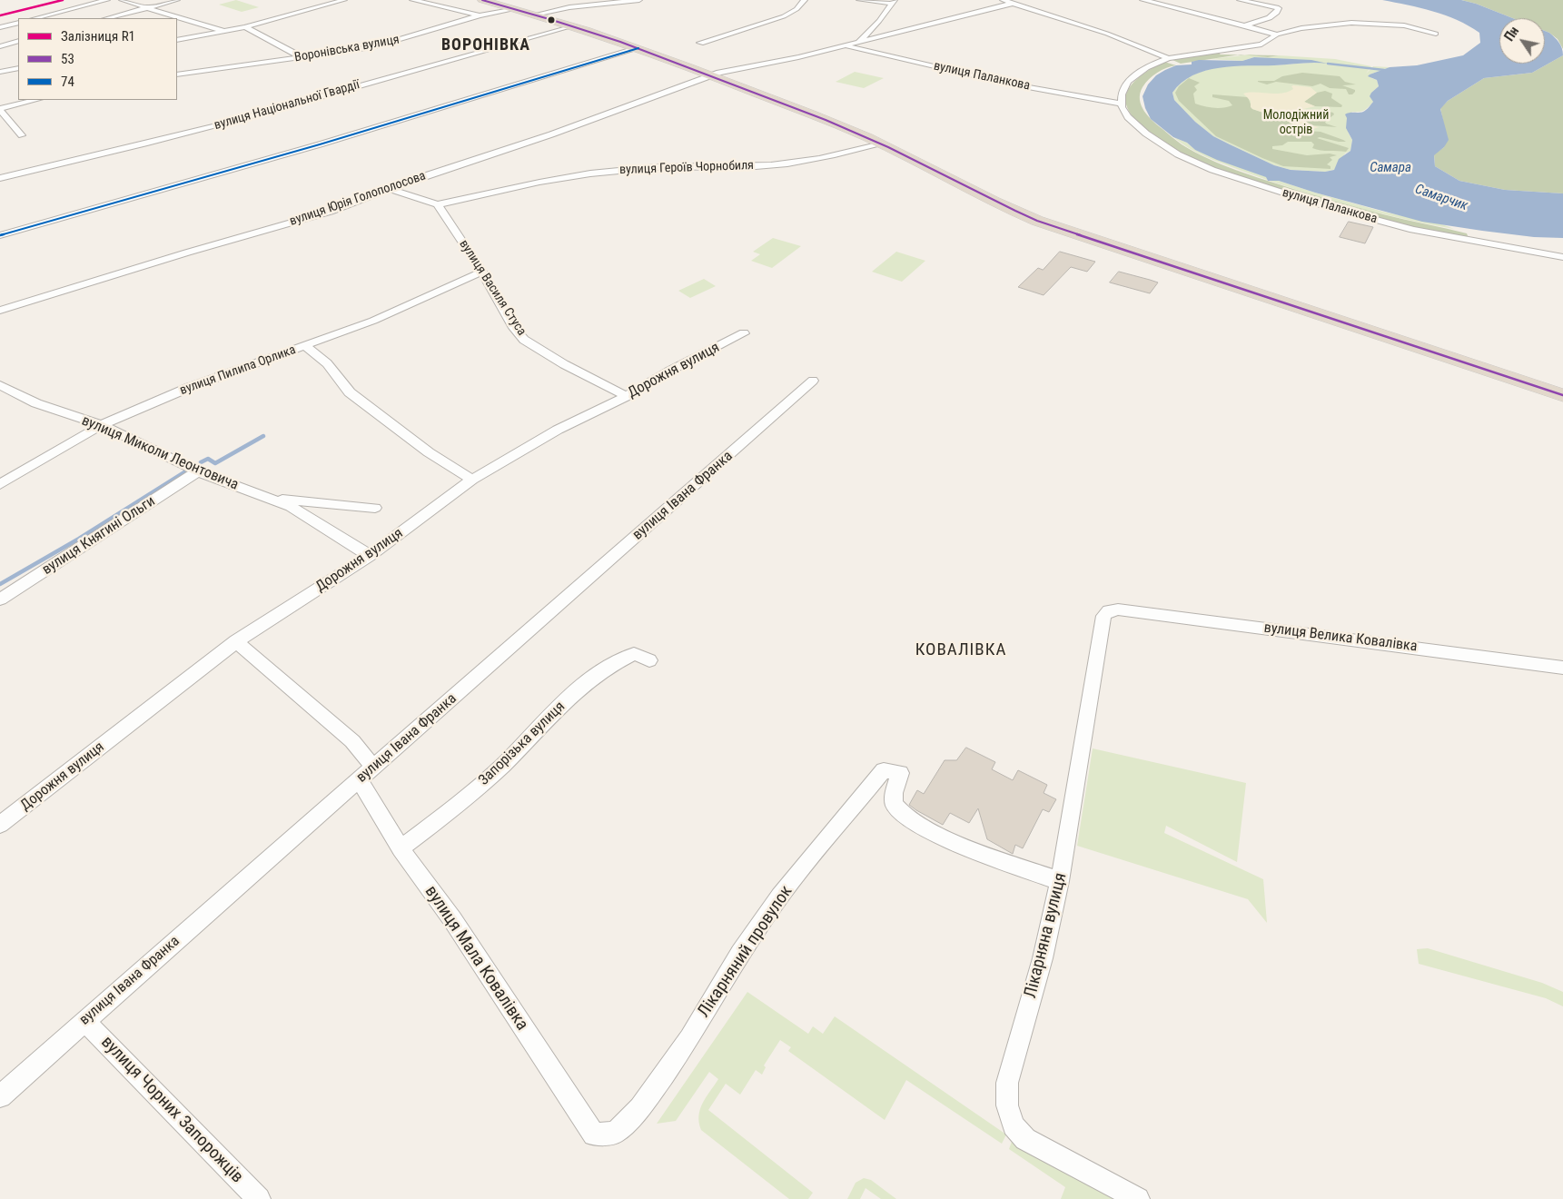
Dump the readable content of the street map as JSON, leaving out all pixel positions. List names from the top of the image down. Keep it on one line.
{"streets":{"street":["Воронівська вулиця","вулиця Паланкова","вулиця Національної Гвардії","вулиця Героїв Чорнобиля","вулиця Юрія Голополосова","вулиця Василя Стуса","вулиця Пилипа Орлика","Дорожня вулиця","вулиця Миколи Леонтовича","вулиця Івана Франка","вулиця Княгині Ольги","вулиця Велика Ковалівка","Запорізька вулиця","Лікарняна вулиця","Лікарняний провулок","вулиця Мала Ковалівка","вулиця Чорних Запорожців"]},"crossings":[["вулиця Паланкова","вулиця Юрія Голополосова"],["вулиця Героїв Чорнобиля","вулиця Василя Стуса"],["вулиця Василя Стуса","вулиця Пилипа Орлика"],["вулиця Василя Стуса","Дорожня вулиця"],["вулиця Пилипа Орлика","вулиця Миколи Леонтовича"],["Дорожня вулиця","вулиця Миколи Леонтовича"],["Дорожня вулиця","вулиця Мала Ковалівка"],["вулиця Миколи Леонтовича","вулиця Княгині Ольги"],["вулиця Івана Франка","вулиця Мала Ковалівка"],["вулиця Івана Франка","вулиця Чорних Запорожців"],["вулиця Велика Ковалівка","Лікарняна вулиця"],["Запорізька вулиця","вулиця Мала Ковалівка"],["Лікарняний провулок","вулиця Мала Ковалівка"]],"districts":["ВОРОНІВКА","КОВАЛІВКА"],"water":["Самара","Самарчик"],"parks":["Молодіжний острів"],"lines":["rail line R1","transit line 53","transit line 74"],"legend":["Залізниця R1","53","74"],"north":"top left"}
